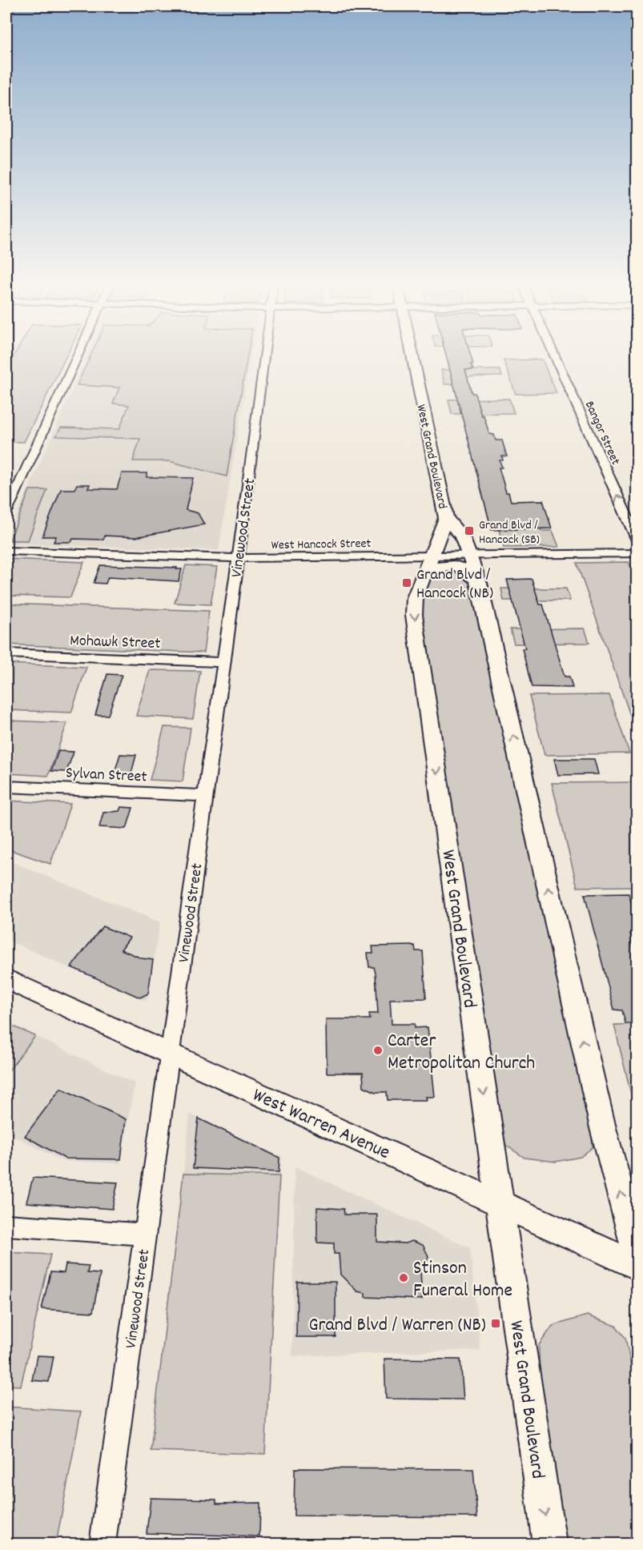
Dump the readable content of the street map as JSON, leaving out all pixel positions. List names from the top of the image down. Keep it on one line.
{"streets":{"main road":["West Grand Boulevard","West Warren Avenue"],"street":["Bangor Street","Vinewood Street","West Hancock Street","Mohawk Street","Sylvan Street"]},"crossings":[["West Grand Boulevard","West Hancock Street"],["West Grand Boulevard","West Warren Avenue"],["Vinewood Street","West Hancock Street"],["Vinewood Street","Mohawk Street"],["Vinewood Street","Sylvan Street"],["Vinewood Street","West Warren Avenue"]],"one_way":["Bangor Street"],"places":{"transit":["Grand Blvd / Hancock (SB)","Grand Blvd / Hancock (NB)","Grand Blvd / Warren (NB)"],"other":["Carter Metropolitan Church","Stinson Funeral Home"]}}
